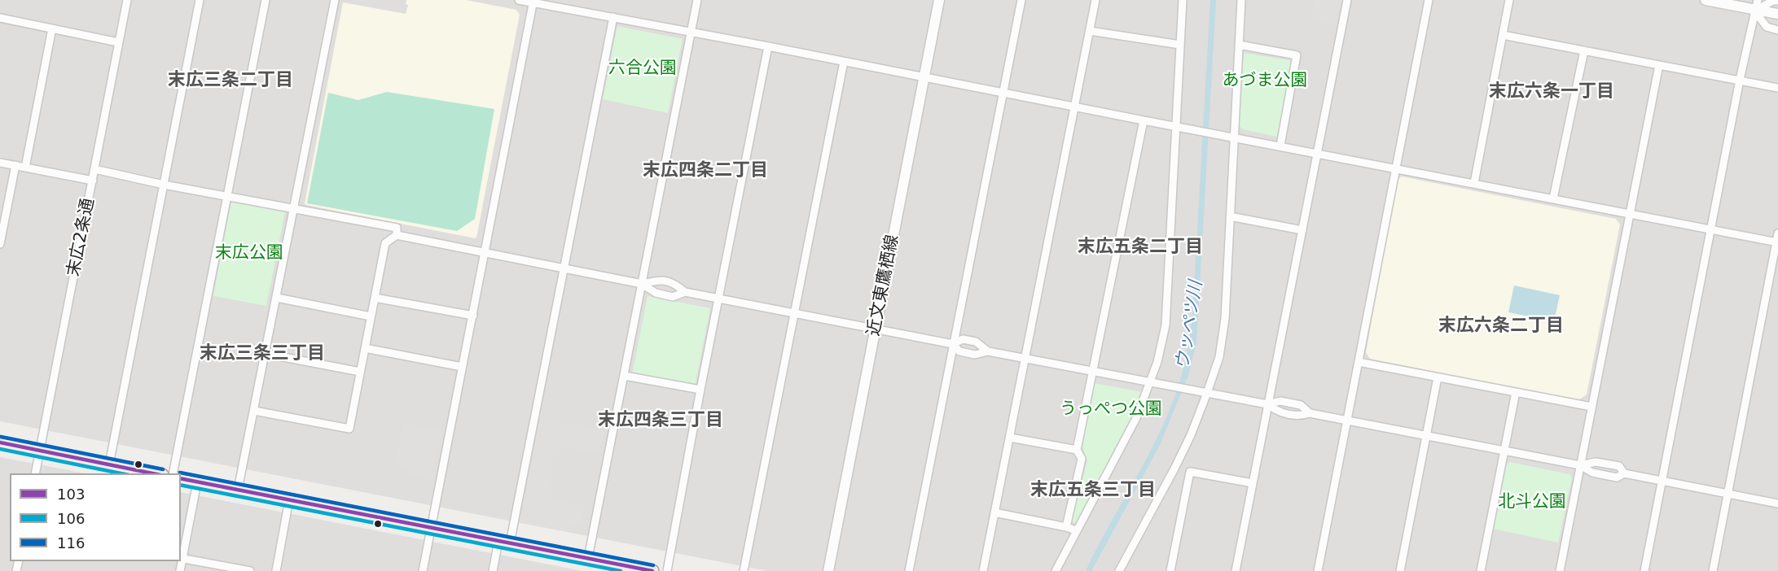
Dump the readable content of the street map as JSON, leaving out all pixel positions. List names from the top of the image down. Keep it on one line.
{"streets":{"street":["末広2条通","近文東鷹栖線"]},"districts":["末広三条二丁目","末広六条一丁目","末広四条二丁目","末広五条二丁目","末広六条二丁目","末広三条三丁目","末広四条三丁目","末広五条三丁目"],"water":["ウッペツ川"],"parks":["六合公園","あづま公園","末広公園","うっぺつ公園","北斗公園"],"lines":["transit line 116","transit line 103","transit line 106"],"legend":["103","106","116"]}
